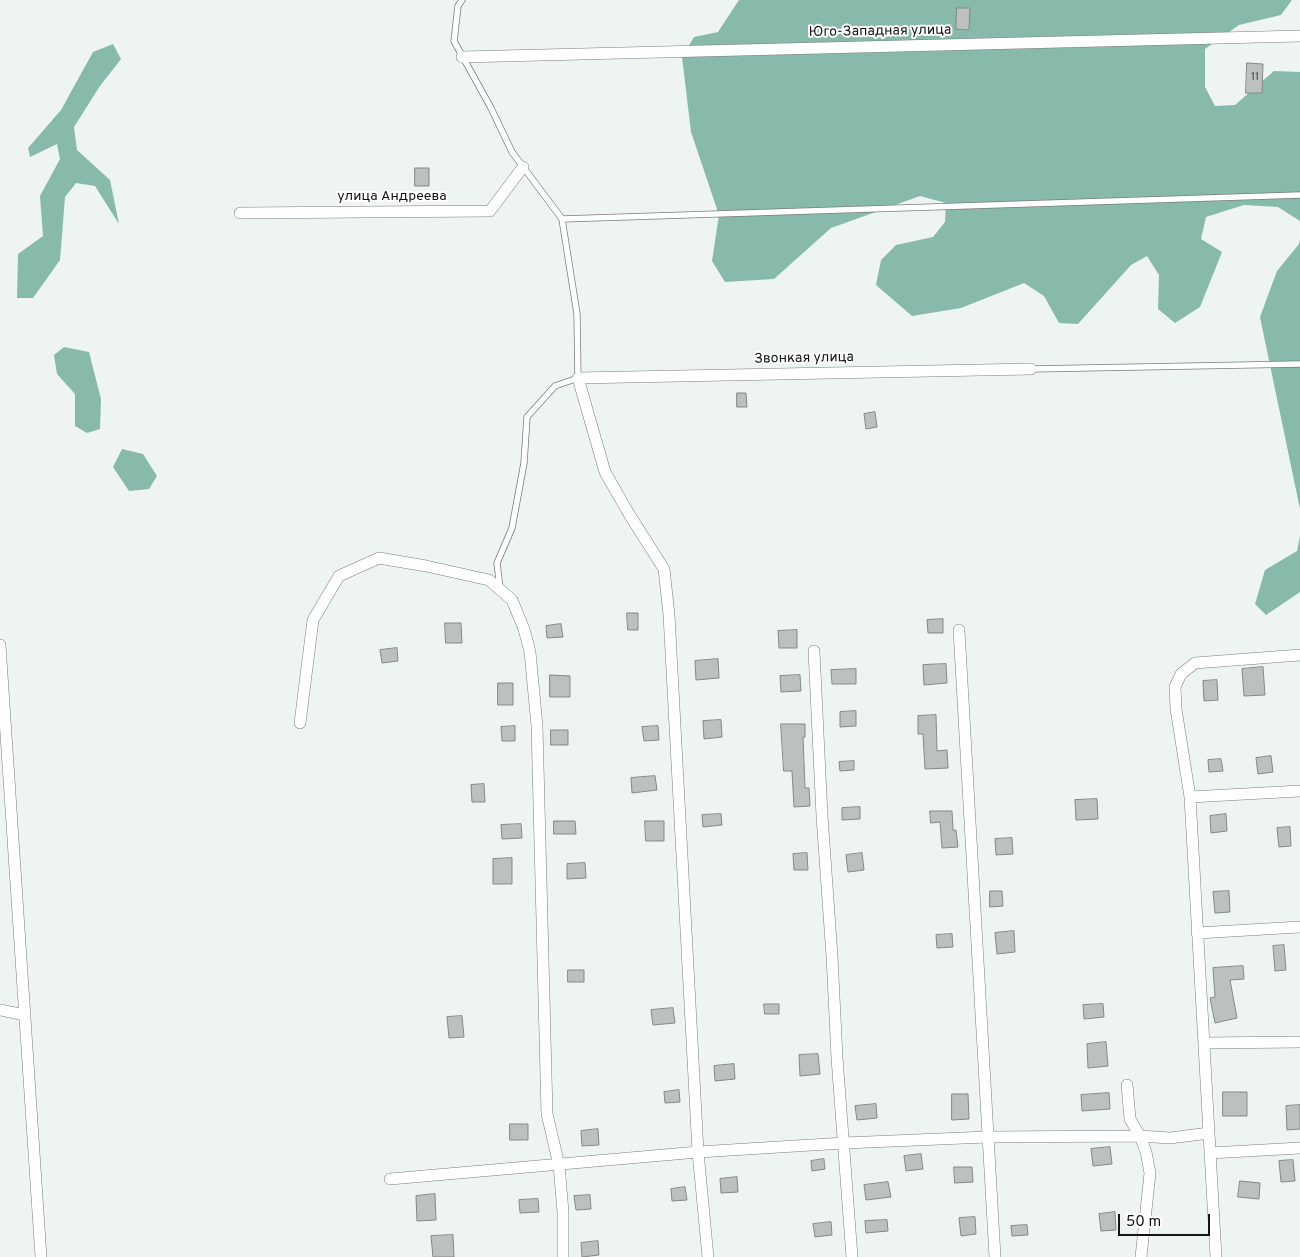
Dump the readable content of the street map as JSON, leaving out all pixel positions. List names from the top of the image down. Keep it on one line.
{"streets":{"street":["Юго-Западная улица","улица Андреева","Звонкая улица"]},"house_numbers":["11"],"scale_bar":"50 m"}
